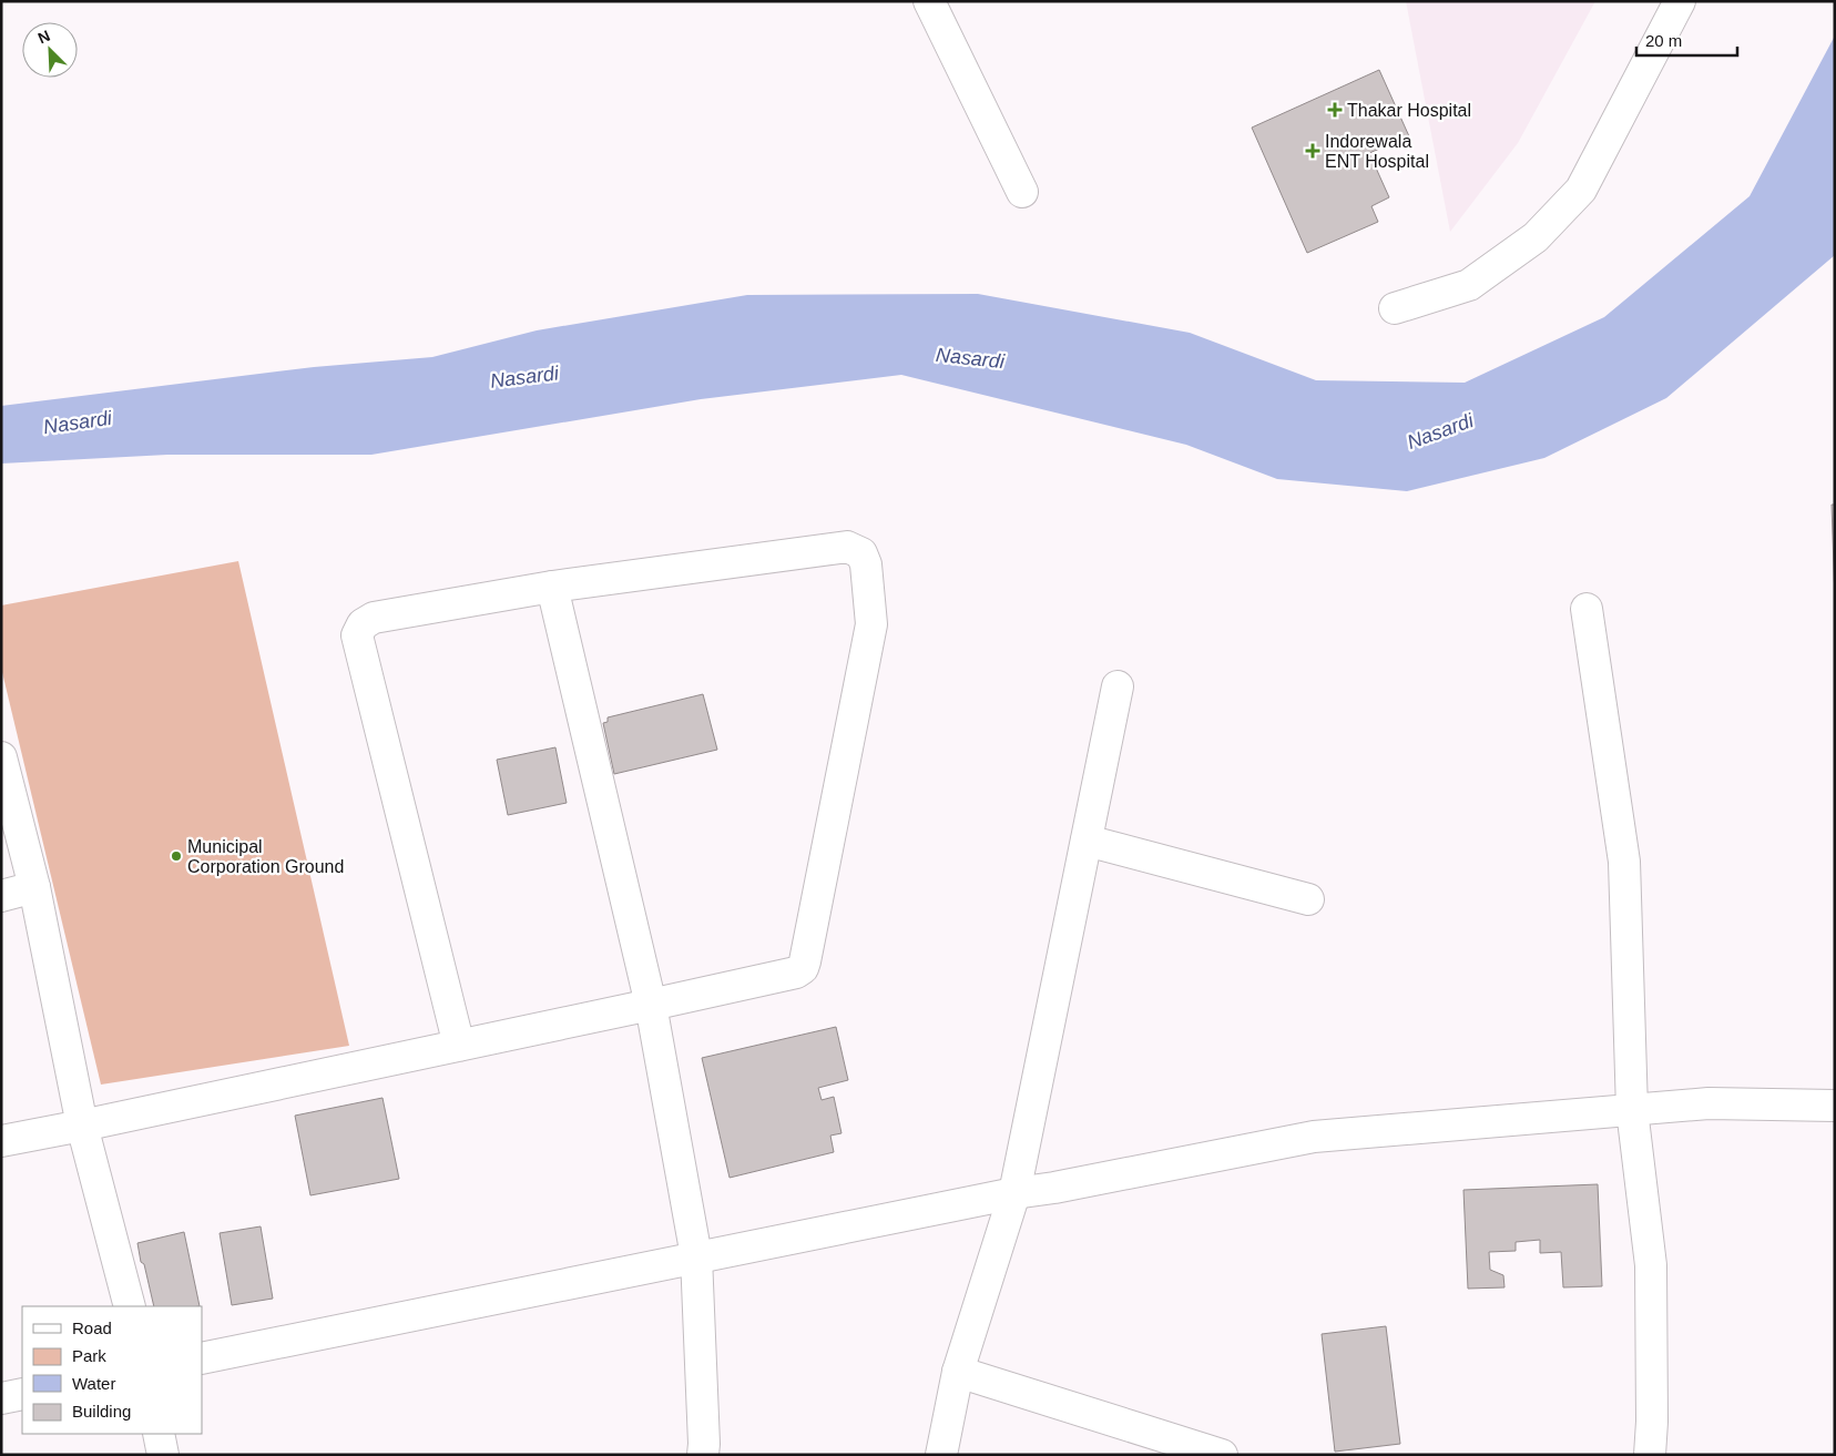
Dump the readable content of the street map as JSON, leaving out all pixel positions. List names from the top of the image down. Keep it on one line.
{"water":["Nasardi"],"places":{"health":["Thakar Hospital","Indorewala ENT Hospital"],"other":["Municipal Corporation Ground"]},"legend":["Road","Park","Water","Building"],"scale_bar":"20 m","north":"top left"}
